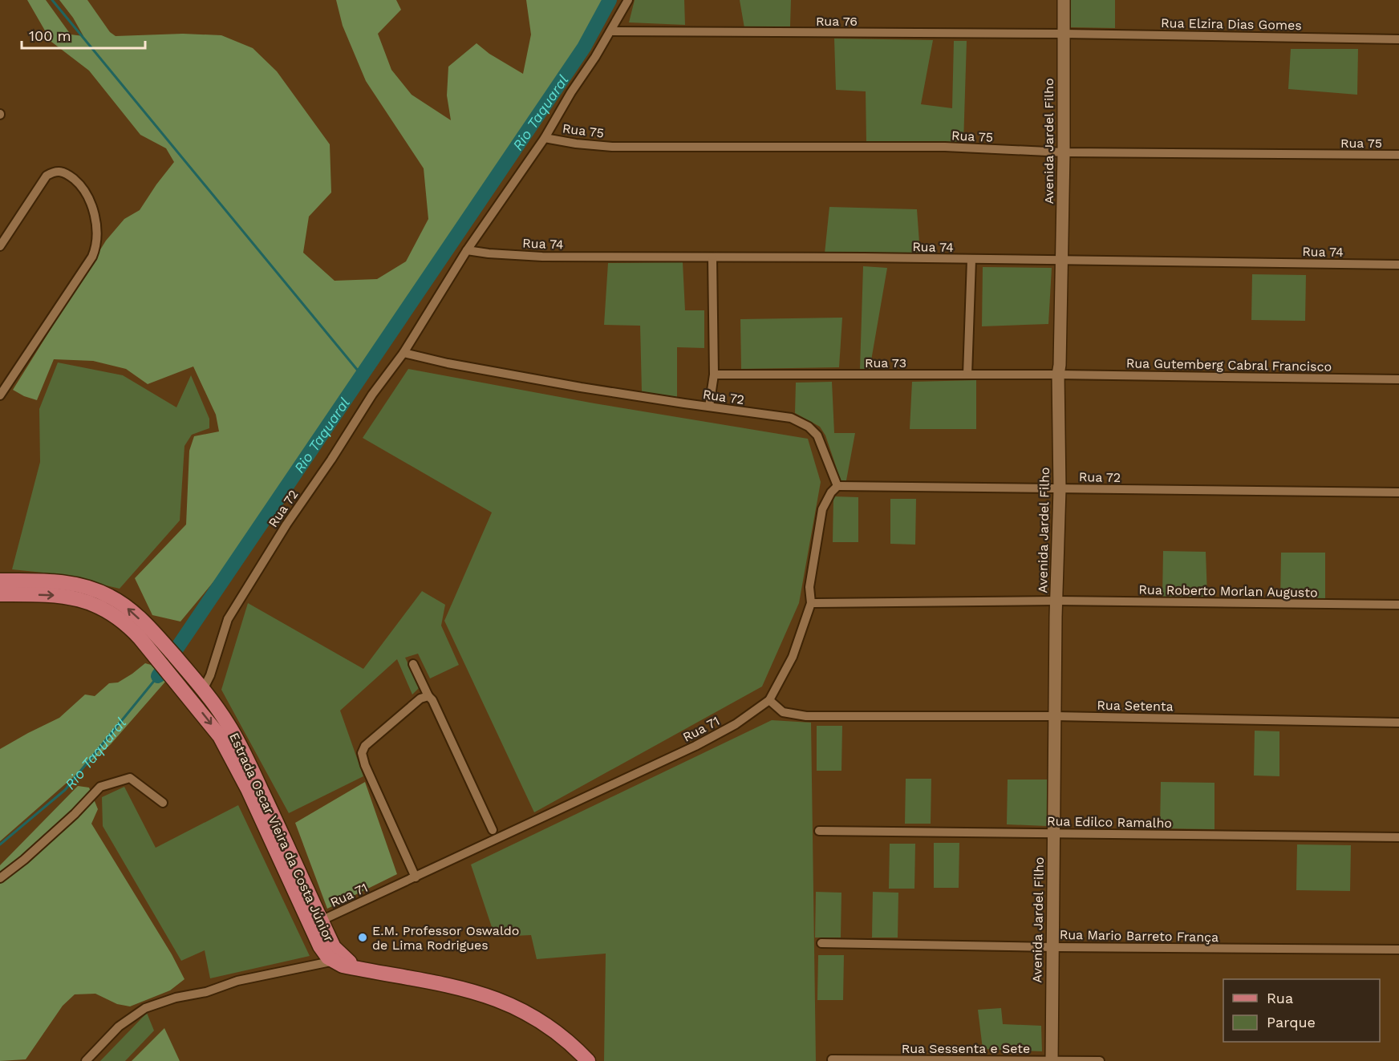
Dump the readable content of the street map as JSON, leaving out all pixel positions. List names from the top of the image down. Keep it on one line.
{"streets":{"main road":["Avenida Jardel Filho","Estrada Oscar Vieira da Costa Júnior"],"street":["Rua 76","Rua Elzira Dias Gomes","Rua 75","Rua 74","Rua 73","Rua Gutemberg Cabral Francisco","Rua 72","Rua Roberto Morlan Augusto","Rua Setenta","Rua 71","Rua Edilco Ramalho","Rua Mario Barreto França","Rua Sessenta e Sete"]},"crossings":[["Rua 76","Rua Elzira Dias Gomes"],["Rua 76","Avenida Jardel Filho"],["Rua Elzira Dias Gomes","Avenida Jardel Filho"],["Rua 75","Avenida Jardel Filho"],["Avenida Jardel Filho","Rua 74"],["Avenida Jardel Filho","Rua 73"],["Avenida Jardel Filho","Rua Gutemberg Cabral Francisco"],["Avenida Jardel Filho","Rua 72"],["Avenida Jardel Filho","Rua Roberto Morlan Augusto"],["Avenida Jardel Filho","Rua Setenta"],["Avenida Jardel Filho","Rua Edilco Ramalho"],["Avenida Jardel Filho","Rua Mario Barreto França"],["Avenida Jardel Filho","Rua Sessenta e Sete"],["Rua 73","Rua Gutemberg Cabral Francisco"],["Rua 72","Rua 71"],["Rua 72","Estrada Oscar Vieira da Costa Júnior"],["Rua Setenta","Rua 71"],["Rua 71","Estrada Oscar Vieira da Costa Júnior"]],"water":["Rio Taquaral"],"places":["E.M. Professor Oswaldo de Lima Rodrigues"],"legend":["Rua","Parque"],"scale_bar":"100 m"}
